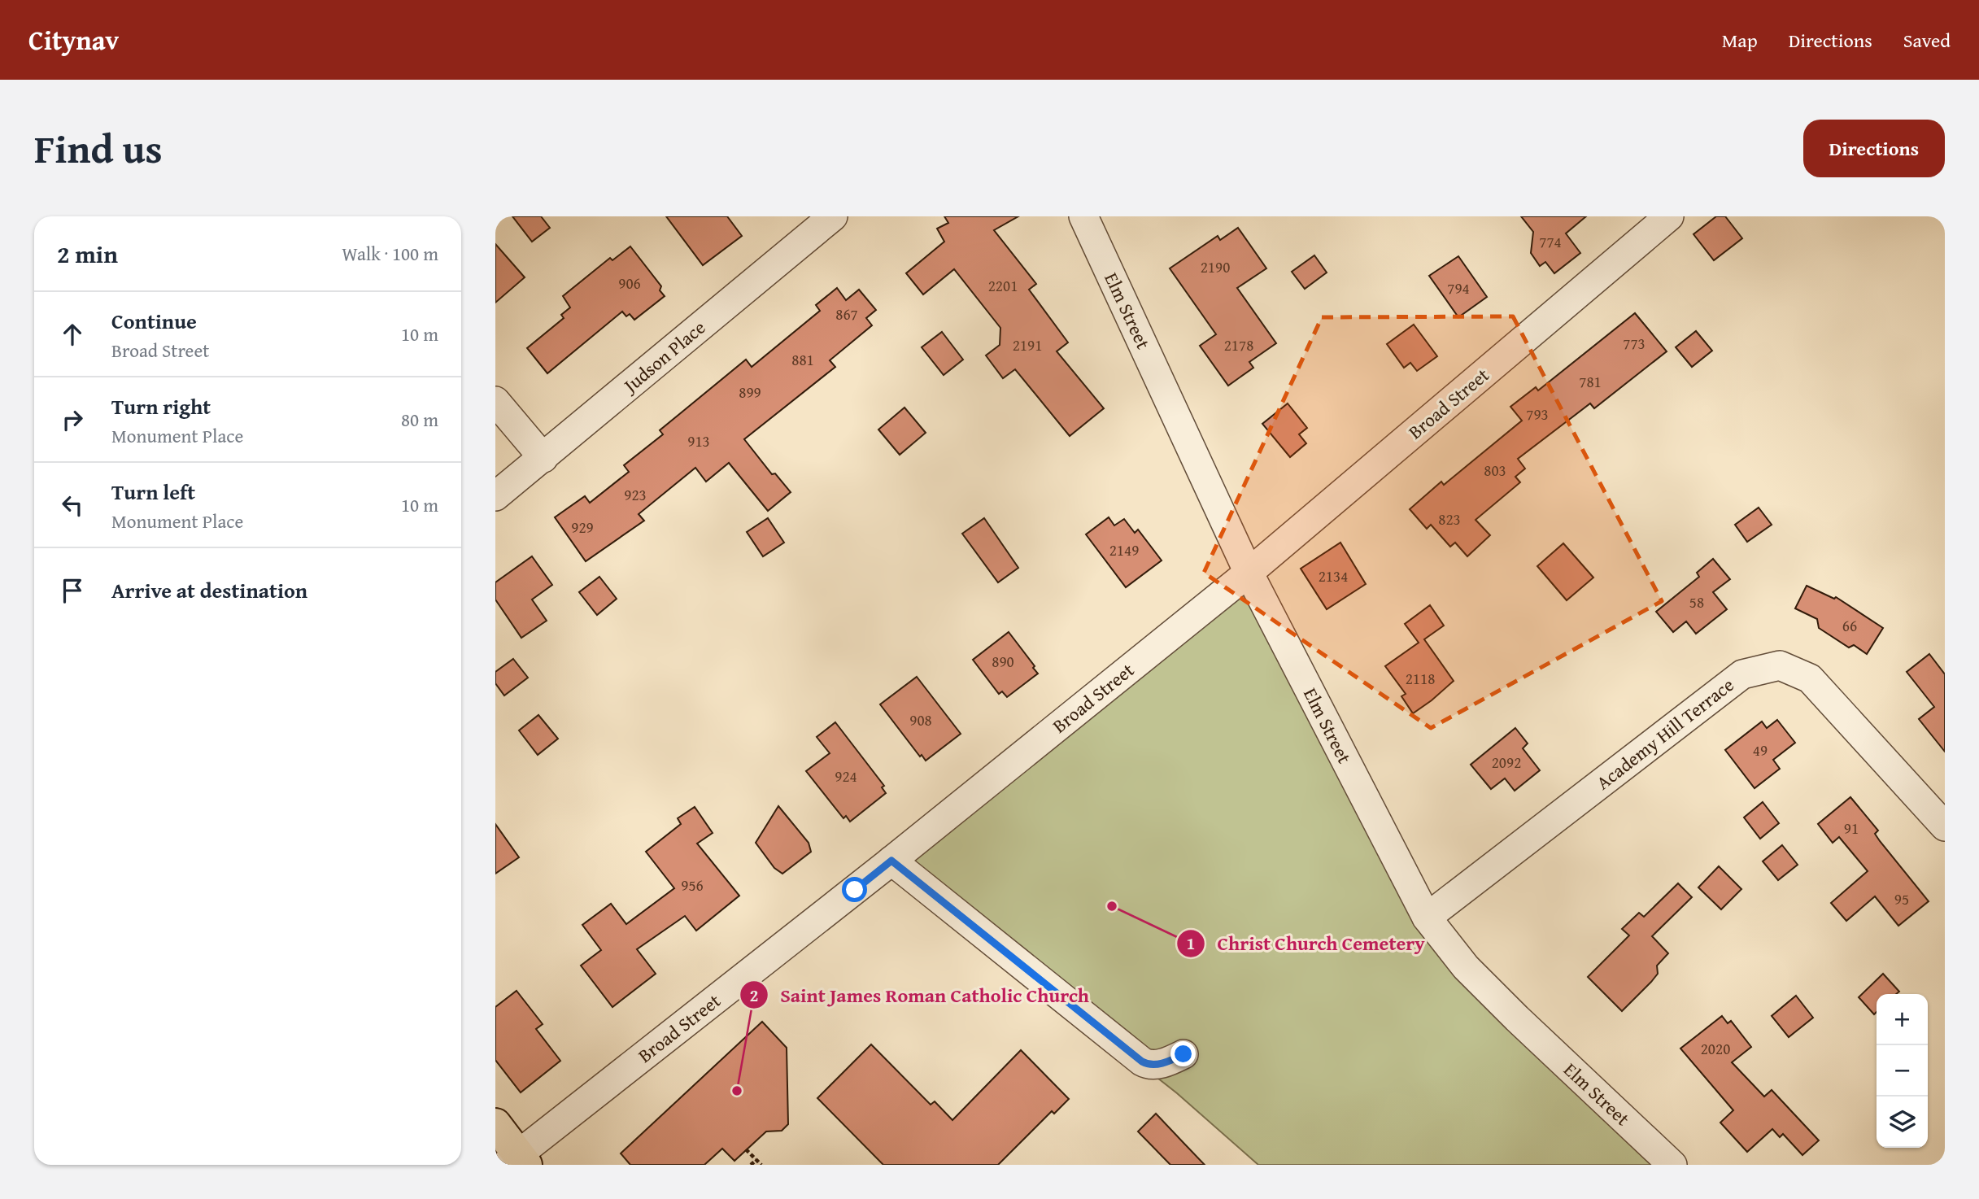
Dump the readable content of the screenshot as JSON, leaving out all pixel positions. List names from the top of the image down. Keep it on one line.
{"streets":{"street":["Elm Street","Judson Place","Broad Street","Academy Hill Terrace"]},"crossings":[["Elm Street","Broad Street"],["Elm Street","Academy Hill Terrace"]],"places":["Christ Church Cemetery","Saint James Roman Catholic Church"],"house_numbers":["774","2190","906","2201","794","867","773","2191","2178","881","781","899","793","913","803","923","823","929","2149","2134","58","66","890","2118","908","49","2092","924","91","956","95","2020"],"page":{"header":"Citynav","nav":["Map","Directions","Saved"],"title":"Find us","buttons":"Directions","heading":["2 min","Walk · 100 m"],"list":[["Continue","Broad Street","10 m"],["Turn right","Monument Place","80 m"],["Turn left","Monument Place","10 m"],"Arrive at destination"],"map_buttons":["+","−"]}}
